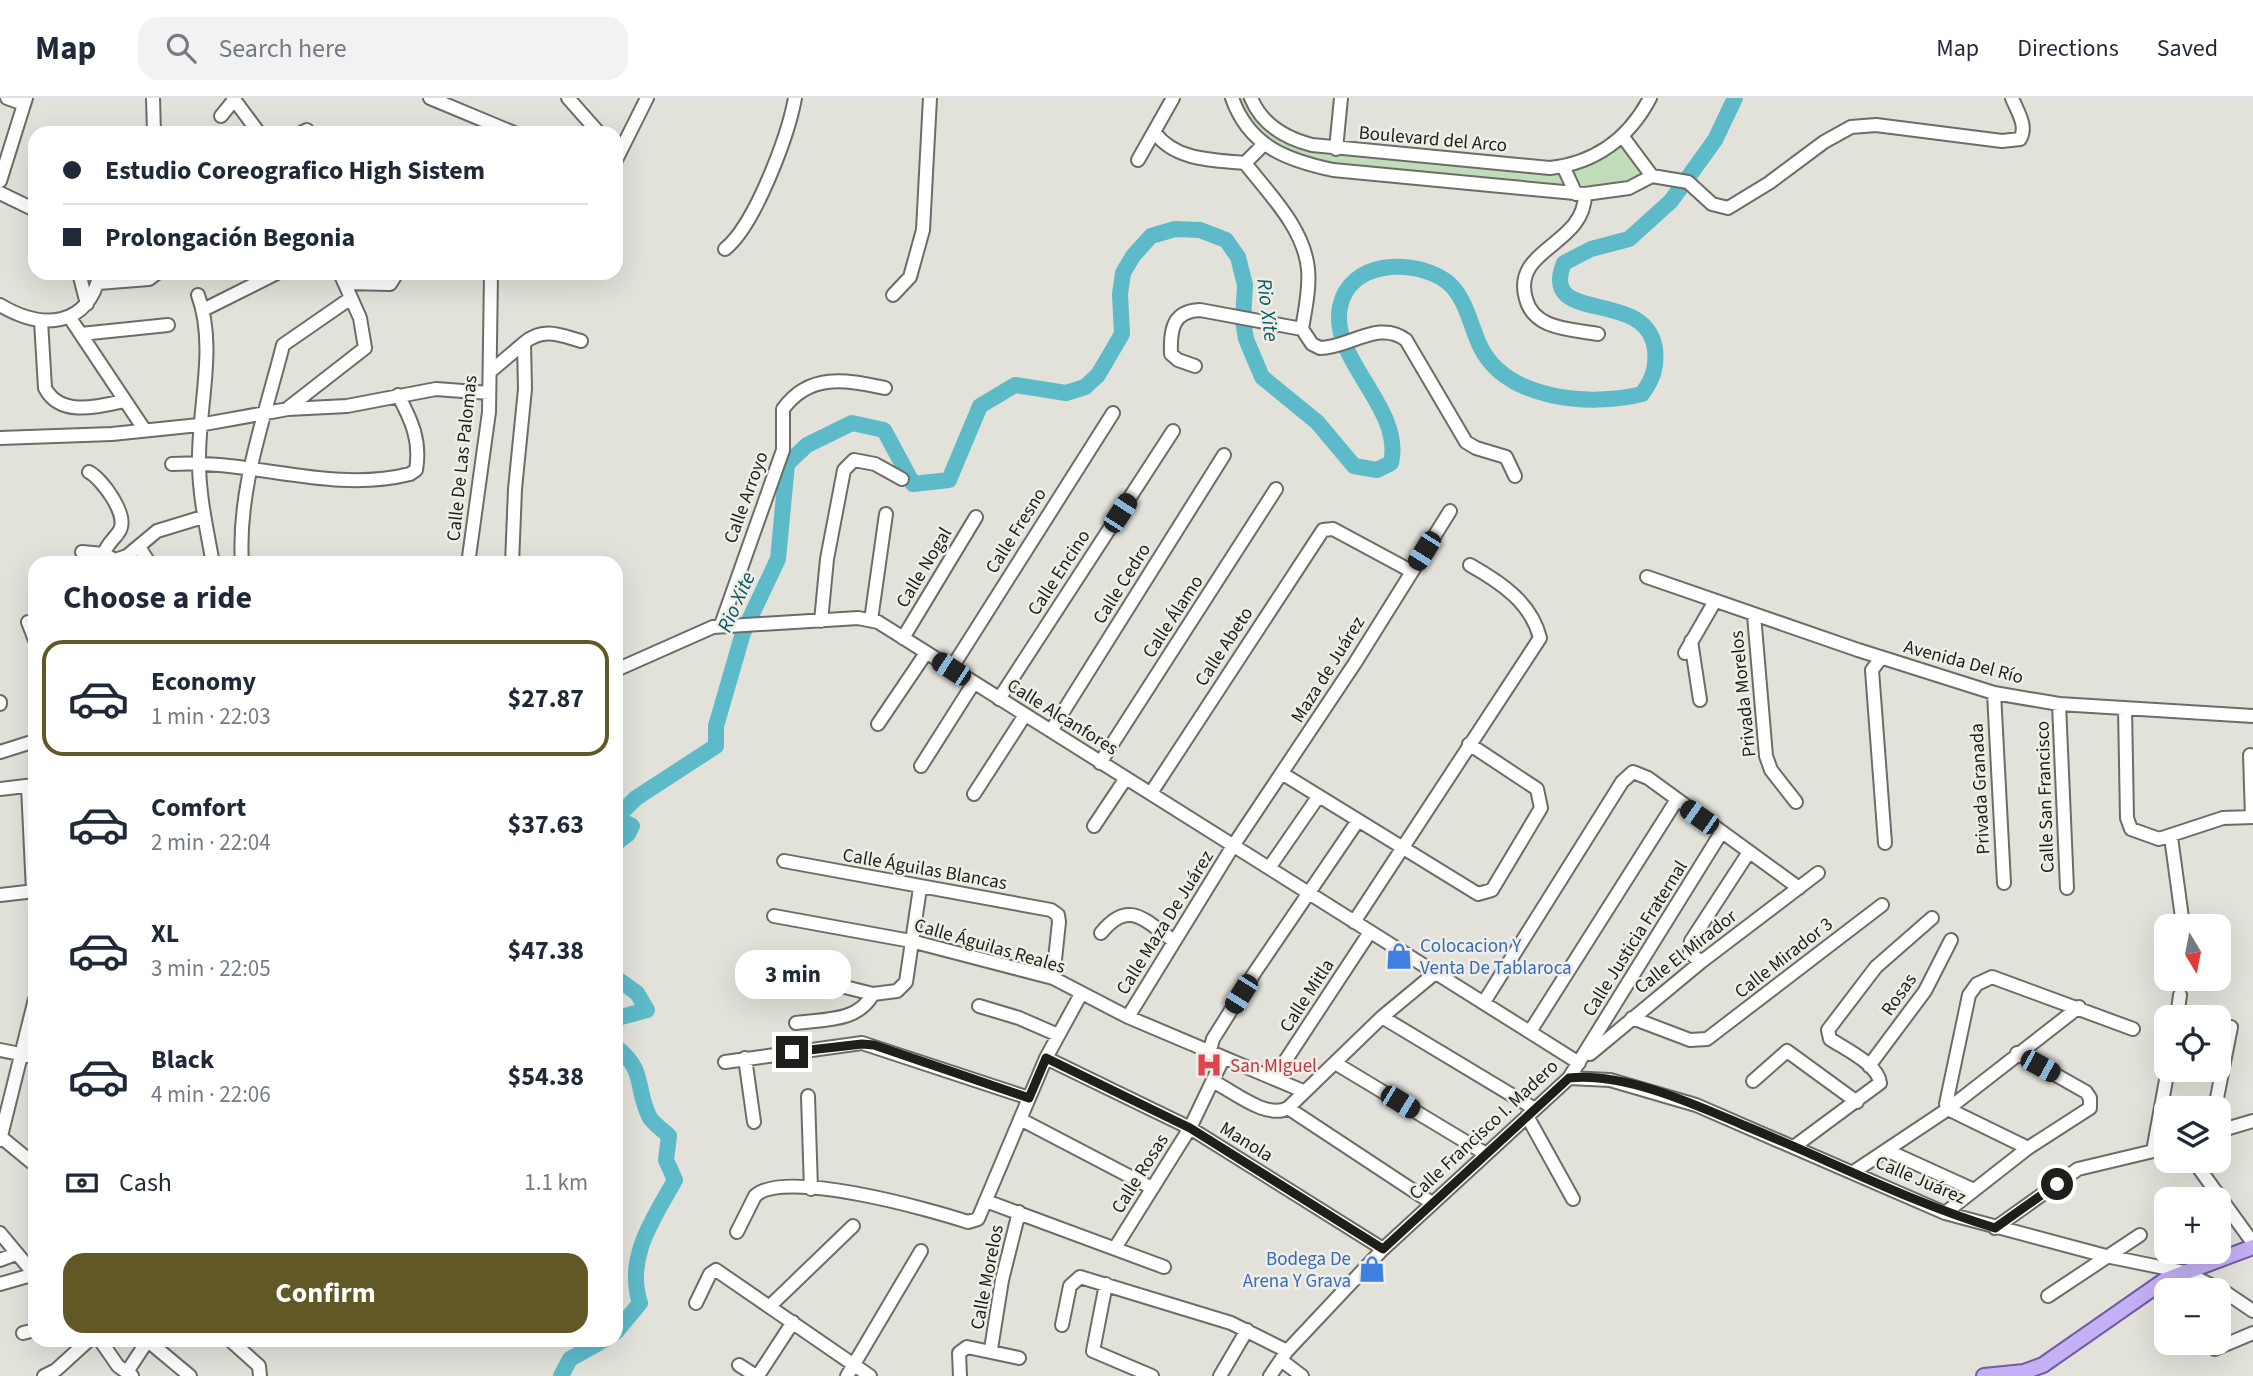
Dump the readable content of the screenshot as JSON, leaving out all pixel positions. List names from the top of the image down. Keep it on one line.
{"streets":{"street":["Boulevard del Arco","Calle De Las Palomas","Calle Arroyo","Calle Fresno","Calle Nogal","Calle Encino","Calle Cedro","Calle Álamo","Calle Abeto","Avenida Del Río","Maza de Juárez","Privada Morelos","Calle Alcanfores","Privada Granada","Calle San Francisco","Calle Águilas Blancas","Calle Maza De Juárez","Calle Justicia Fraternal","Calle Águilas Reales","Calle El Mirador","Calle Mirador 3","Rosas","Calle Mitla","Calle Francisco I. Madero","Manola","Calle Rosas","Calle Juárez","Calle Morelos"]},"crossings":[["Calle Fresno","Calle Alcanfores"],["Calle Nogal","Calle Alcanfores"],["Calle Encino","Calle Alcanfores"],["Calle Cedro","Calle Alcanfores"],["Calle Álamo","Calle Alcanfores"],["Calle Abeto","Maza de Juárez"],["Calle Abeto","Calle Alcanfores"],["Avenida Del Río","Privada Morelos"],["Avenida Del Río","Privada Granada"],["Avenida Del Río","Calle San Francisco"],["Maza de Juárez","Calle Alcanfores"],["Maza de Juárez","Calle Maza De Juárez"],["Calle Alcanfores","Calle Maza De Juárez"],["Calle Alcanfores","Calle Justicia Fraternal"],["Calle Alcanfores","Calle El Mirador"],["Calle Alcanfores","Calle Mitla"],["Calle Alcanfores","Calle Francisco I. Madero"],["Calle Águilas Blancas","Calle Águilas Reales"],["Calle Maza De Juárez","Calle Águilas Reales"],["Calle Justicia Fraternal","Calle El Mirador"],["Calle Justicia Fraternal","Calle Francisco I. Madero"],["Calle Águilas Reales","Calle Mitla"],["Calle El Mirador","Calle Mirador 3"],["Calle El Mirador","Calle Francisco I. Madero"],["Calle Francisco I. Madero","Manola"],["Calle Francisco I. Madero","Calle Juárez"],["Manola","Calle Rosas"]],"water":["Rio Xite"],"places":{"shop":["Colocacion Y Venta De Tablaroca","Bodega De Arena Y Grava"],"hospital":["San MIguel"]},"north":"bottom","page":{"header":"Map","search":"Search here","nav":["Map","Directions","Saved"],"banner":["Estudio Coreografico High Sistem","Prolongación Begonia"],"heading":"Choose a ride","list":[{"name":"Economy","note":"1 min · 22:03","value":"$27.87"},{"name":"Comfort","note":"2 min · 22:04","value":"$37.63"},{"name":"XL","note":"3 min · 22:05","value":"$47.38"},{"name":"Black","note":"4 min · 22:06","value":"$54.38"}],"map_buttons":["+","−"],"bubble":"3 min","pay":["Cash","1.1 km"],"buttons":"Confirm"}}
